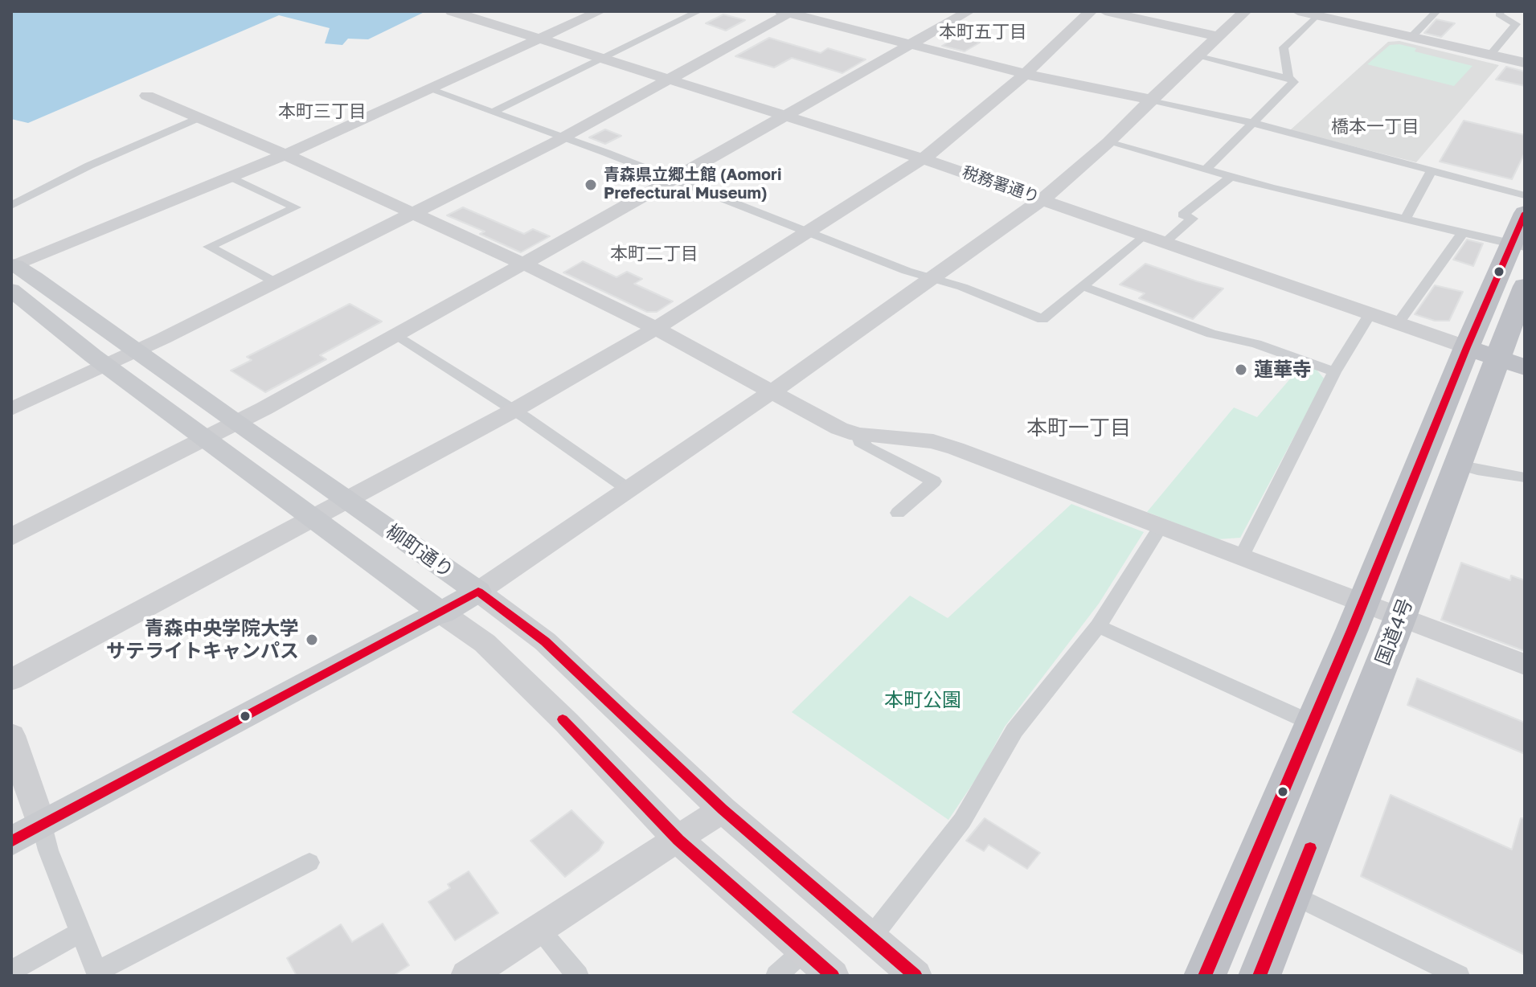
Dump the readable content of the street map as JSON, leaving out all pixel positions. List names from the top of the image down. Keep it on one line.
{"streets":{"highway":["国道4号"],"main road":["柳町通り"],"street":["税務署通り"]},"crossings":[["税務署通り","国道4号"]],"districts":["本町五丁目","本町三丁目","橋本一丁目","本町二丁目","本町一丁目"],"parks":["本町公園"],"places":["青森県立郷土館 (Aomori Prefectural Museum)","蓮華寺","青森中央学院大学 サテライトキャンパス"]}
